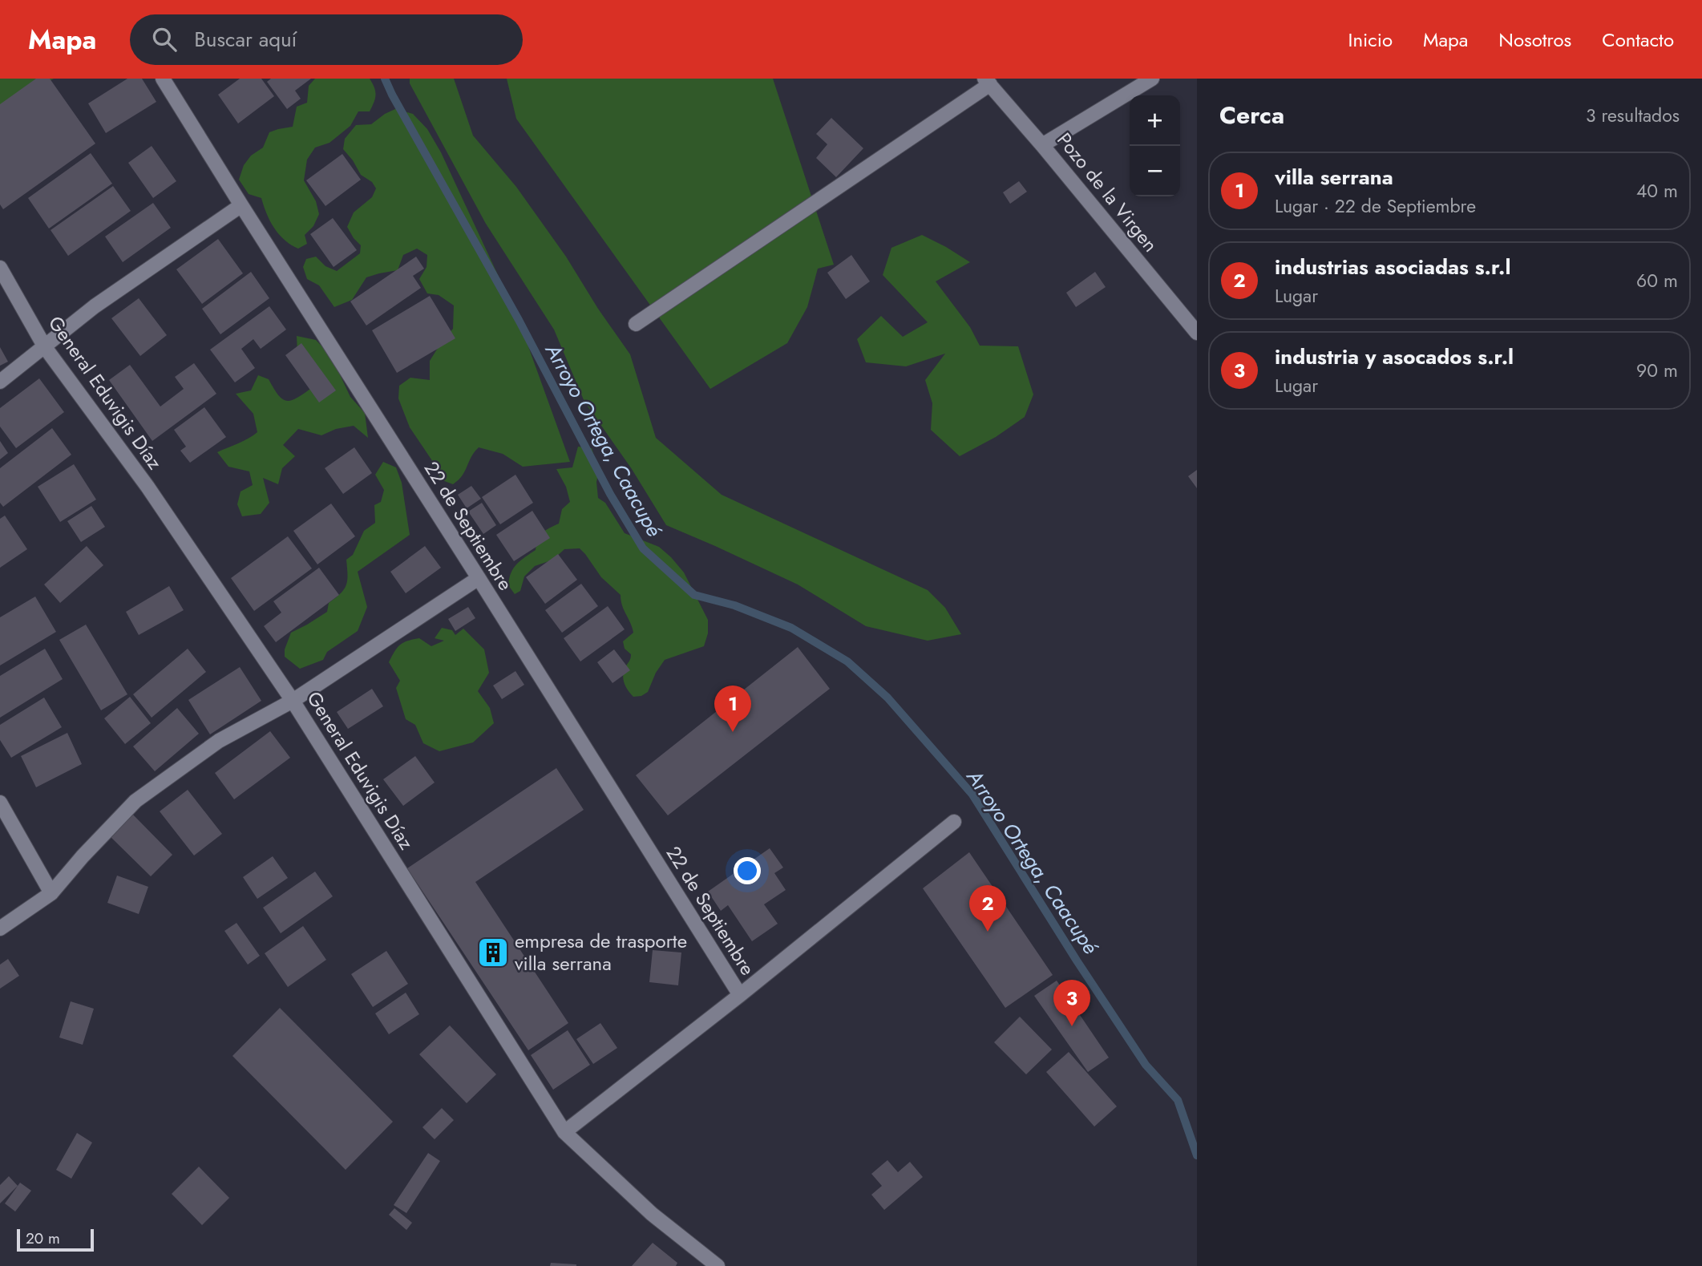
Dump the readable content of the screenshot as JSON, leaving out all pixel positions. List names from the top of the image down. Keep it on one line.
{"streets":{"street":["Pozo de la Virgen","General Eduvigis Díaz","22 de Septiembre"]},"water":["Arroyo Ortega, Caacupé"],"places":{"building":["empresa de trasporte villa serrana"]},"scale_bar":"20 m","page":{"header":"Mapa","search":"Buscar aquí","nav":["Inicio","Mapa","Nosotros","Contacto"],"heading":["Cerca","3 resultados"],"map_buttons":["+","−"],"list":[{"mark":"1","name":"villa serrana","note":"Lugar · 22 de Septiembre","value":"40 m"},{"mark":"2","name":"industrias asociadas s.r.l","note":"Lugar","value":"60 m"},{"mark":"3","name":"industria y asocados s.r.l","note":"Lugar","value":"90 m"}],"pins":["1","2","3"],"scale":"20 m"}}
